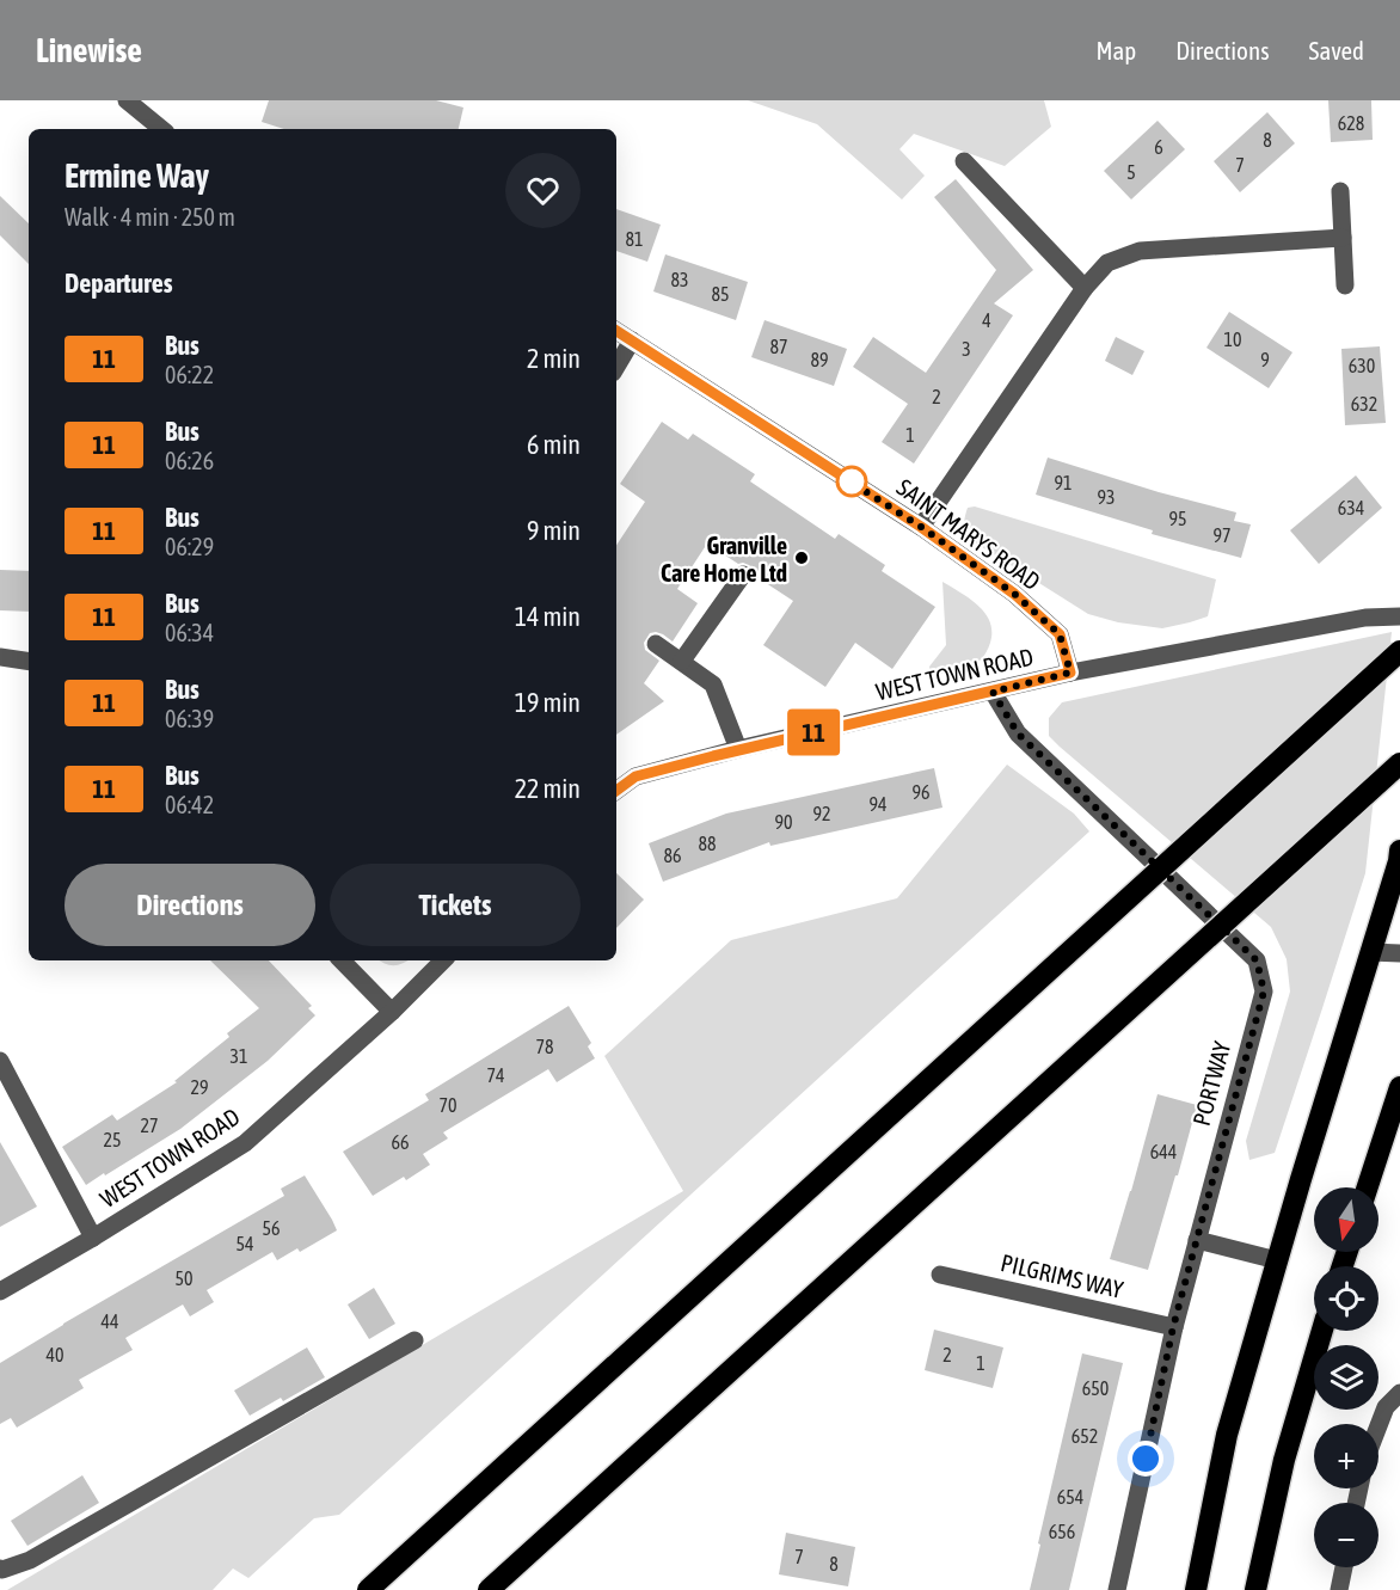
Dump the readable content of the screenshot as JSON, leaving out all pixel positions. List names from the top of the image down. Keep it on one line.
{"streets":{"street":["SAINT MARYS ROAD","WEST TOWN ROAD","PORTWAY","PILGRIMS WAY"]},"crossings":[["SAINT MARYS ROAD","WEST TOWN ROAD"],["WEST TOWN ROAD","PORTWAY"],["PORTWAY","PILGRIMS WAY"]],"places":["Granville Care Home Ltd"],"lines":["bus line 11"],"house_numbers":["628","8","6","7","5","81","83","85","4","10","87","3","89","9","630","2","632","1","91","93","634","95","97","96","94","92","90","88","86","78","31","74","29","70","27","25","66","644","56","54","50","44","40","2","1","650","652","654","656","7","8"],"north":"bottom","page":{"header":"Linewise","nav":["Map","Directions","Saved"],"on_map":"11","heading":[["Ermine Way","Walk · 4 min · 250 m"],"Departures"],"list":[{"mark":"11","name":"Bus","note":"06:22","value":"2 min"},{"mark":"11","name":"Bus","note":"06:26","value":"6 min"},{"mark":"11","name":"Bus","note":"06:29","value":"9 min"},{"mark":"11","name":"Bus","note":"06:34","value":"14 min"},{"mark":"11","name":"Bus","note":"06:39","value":"19 min"},{"mark":"11","name":"Bus","note":"06:42","value":"22 min"}],"buttons":["Directions","Tickets"],"map_buttons":["+","−"]}}
